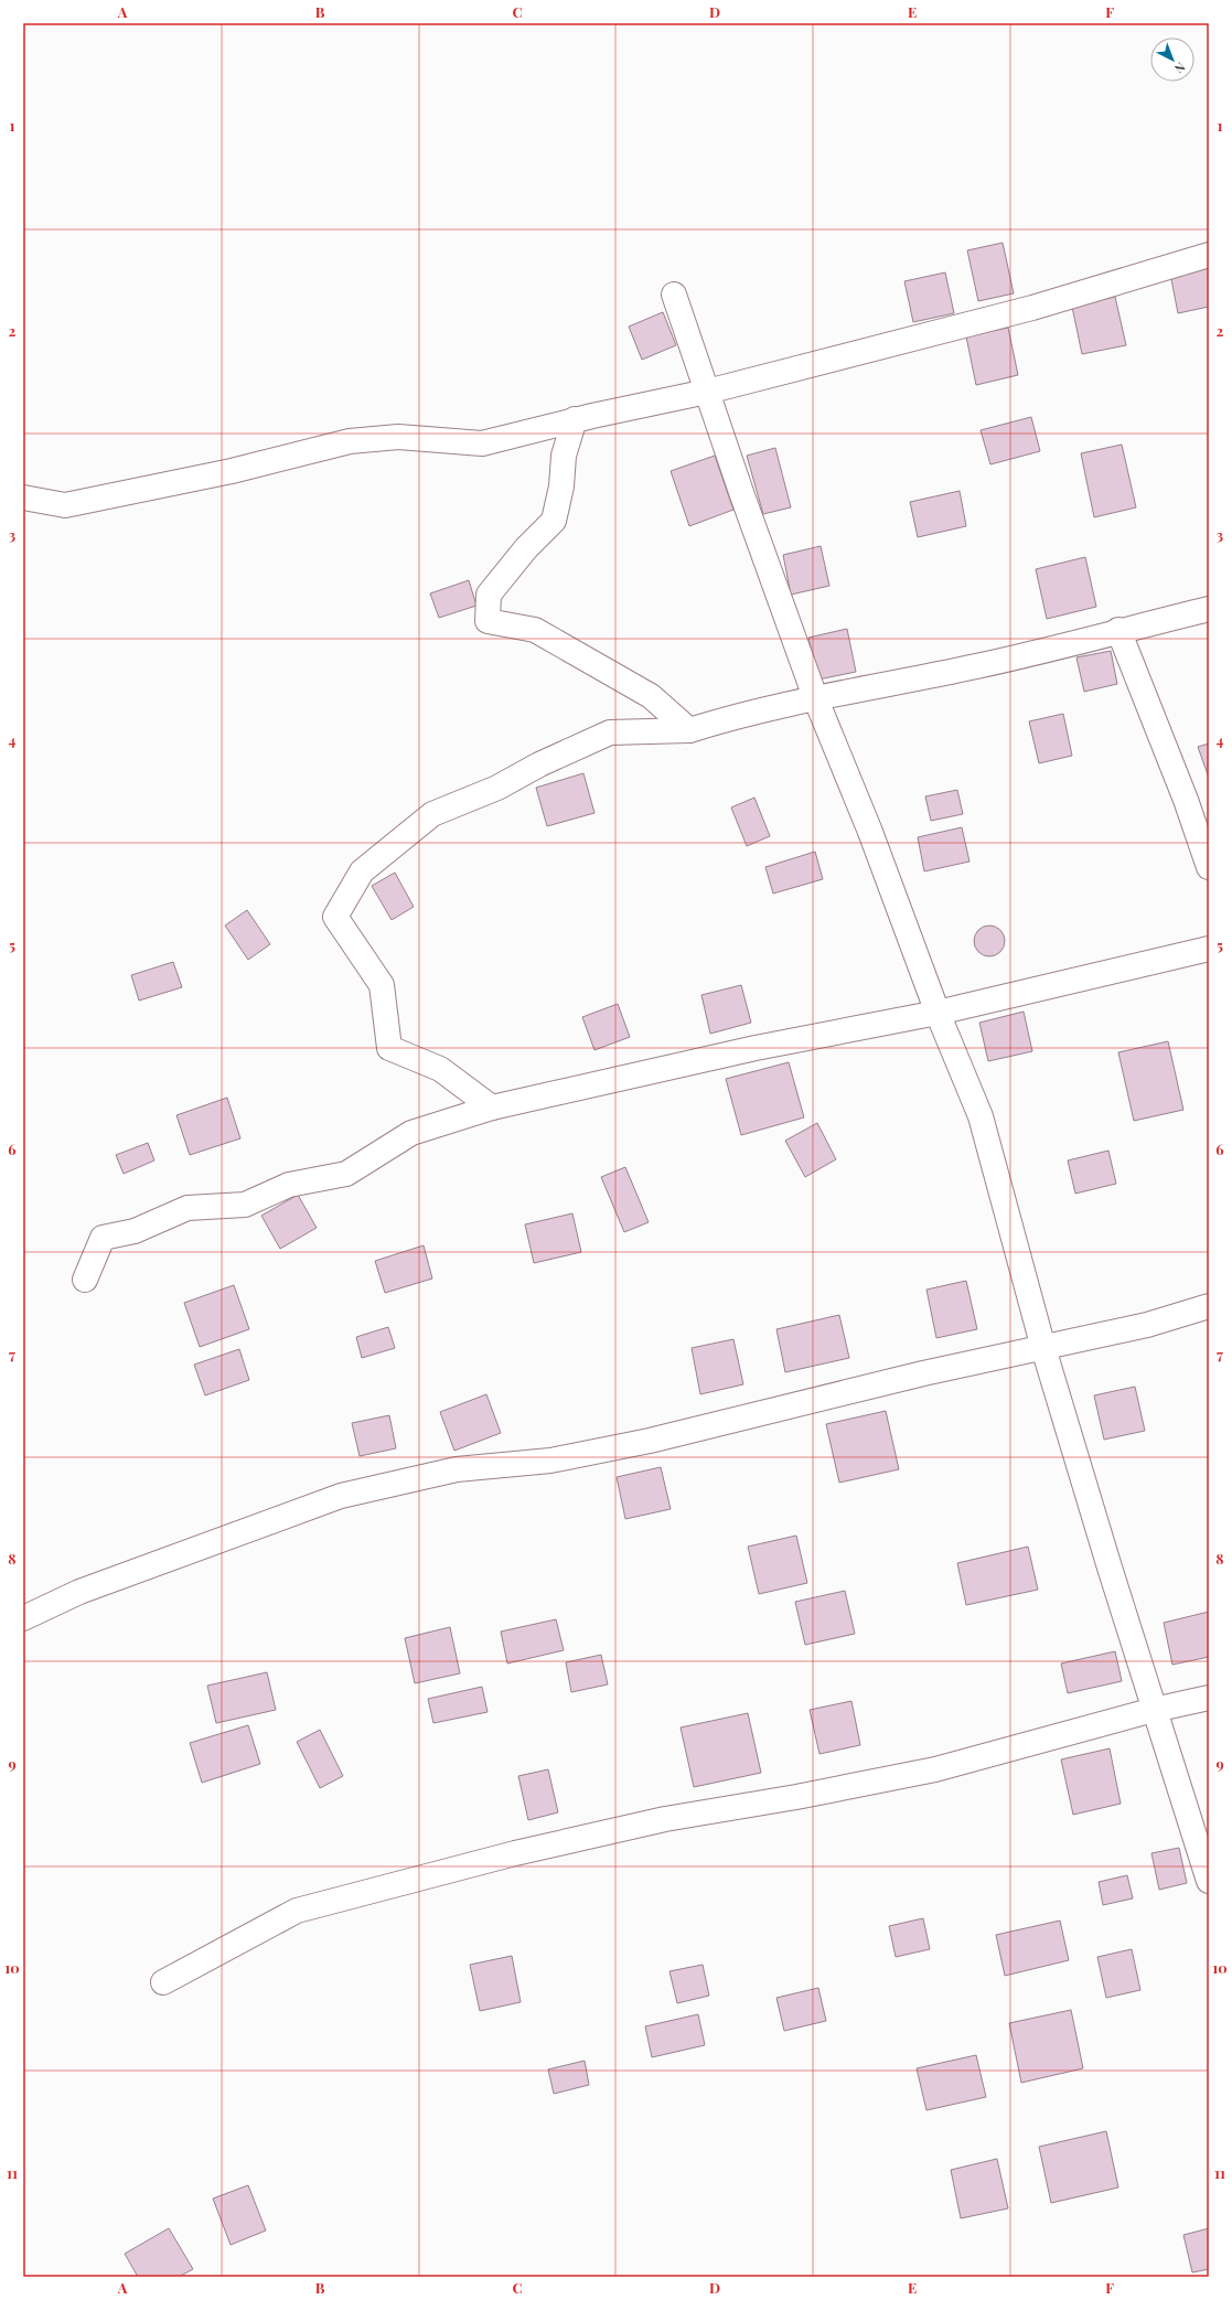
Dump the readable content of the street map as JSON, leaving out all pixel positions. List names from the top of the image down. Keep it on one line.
{"north":"bottom right","grid":{"columns":["A","B","C","D","E","F"],"rows":["1","2","3","4","5","6","7","8","9","10","11"]}}
